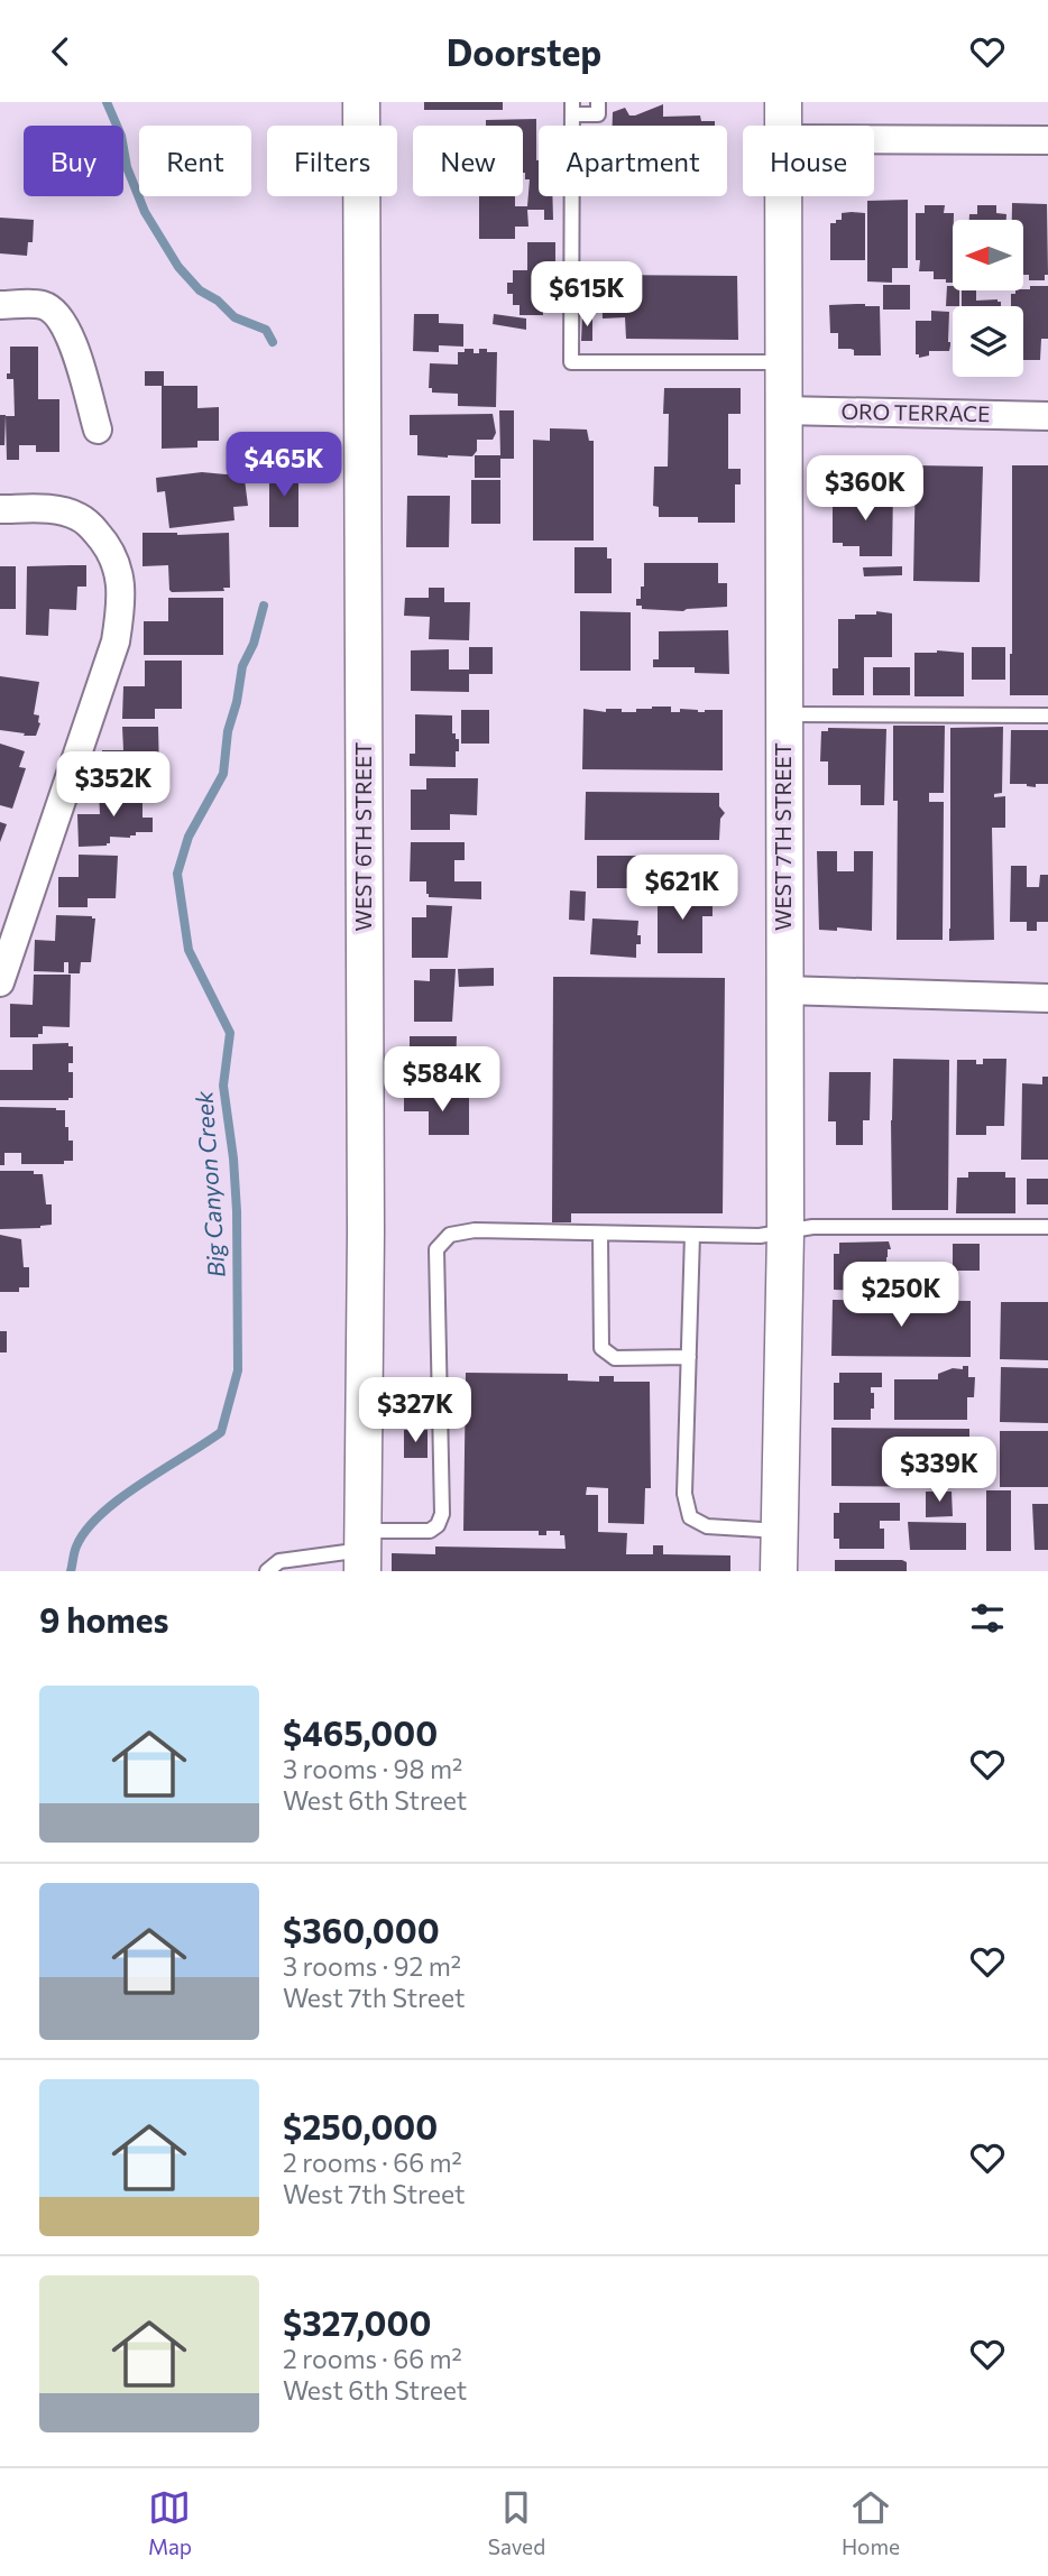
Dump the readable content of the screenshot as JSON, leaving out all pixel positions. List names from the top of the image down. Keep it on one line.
{"streets":{"street":["ORO TERRACE","WEST 6TH STREET","WEST 7TH STREET"]},"crossings":[["ORO TERRACE","WEST 7TH STREET"]],"water":["Big Canyon Creek"],"north":"left","page":{"header":"Doorstep","chip":["Buy","Rent","Filters","New","Apartment","House"],"price":["$615K","$465K","$360K","$352K","$621K","$584K","$250K","$327K","$339K"],"heading":"9 homes","list":[{"name":"$465,000","note":"3 rooms · 98 m² · West 6th Street"},{"name":"$360,000","note":"3 rooms · 92 m² · West 7th Street"},{"name":"$250,000","note":"2 rooms · 66 m² · West 7th Street"},{"name":"$327,000","note":"2 rooms · 66 m² · West 6th Street"}],"tabs":["Map","Saved","Home"]}}
